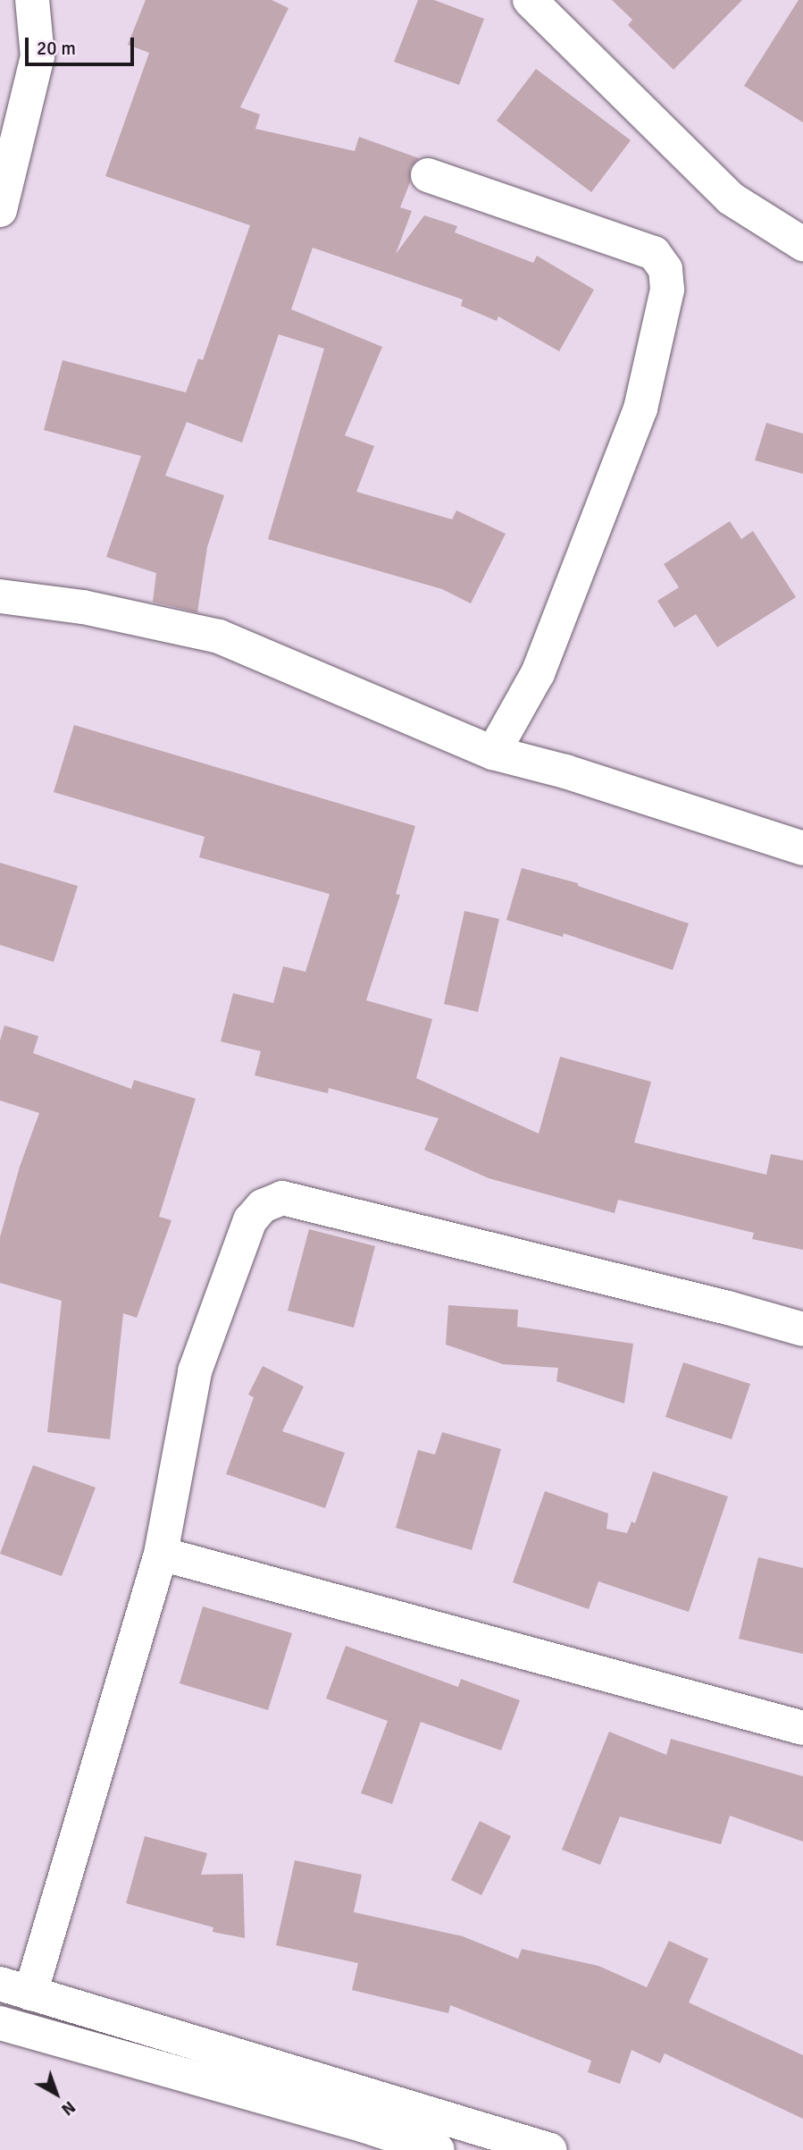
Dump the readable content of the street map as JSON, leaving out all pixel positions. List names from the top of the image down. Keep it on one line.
{"scale_bar":"20 m","north":"bottom right"}
